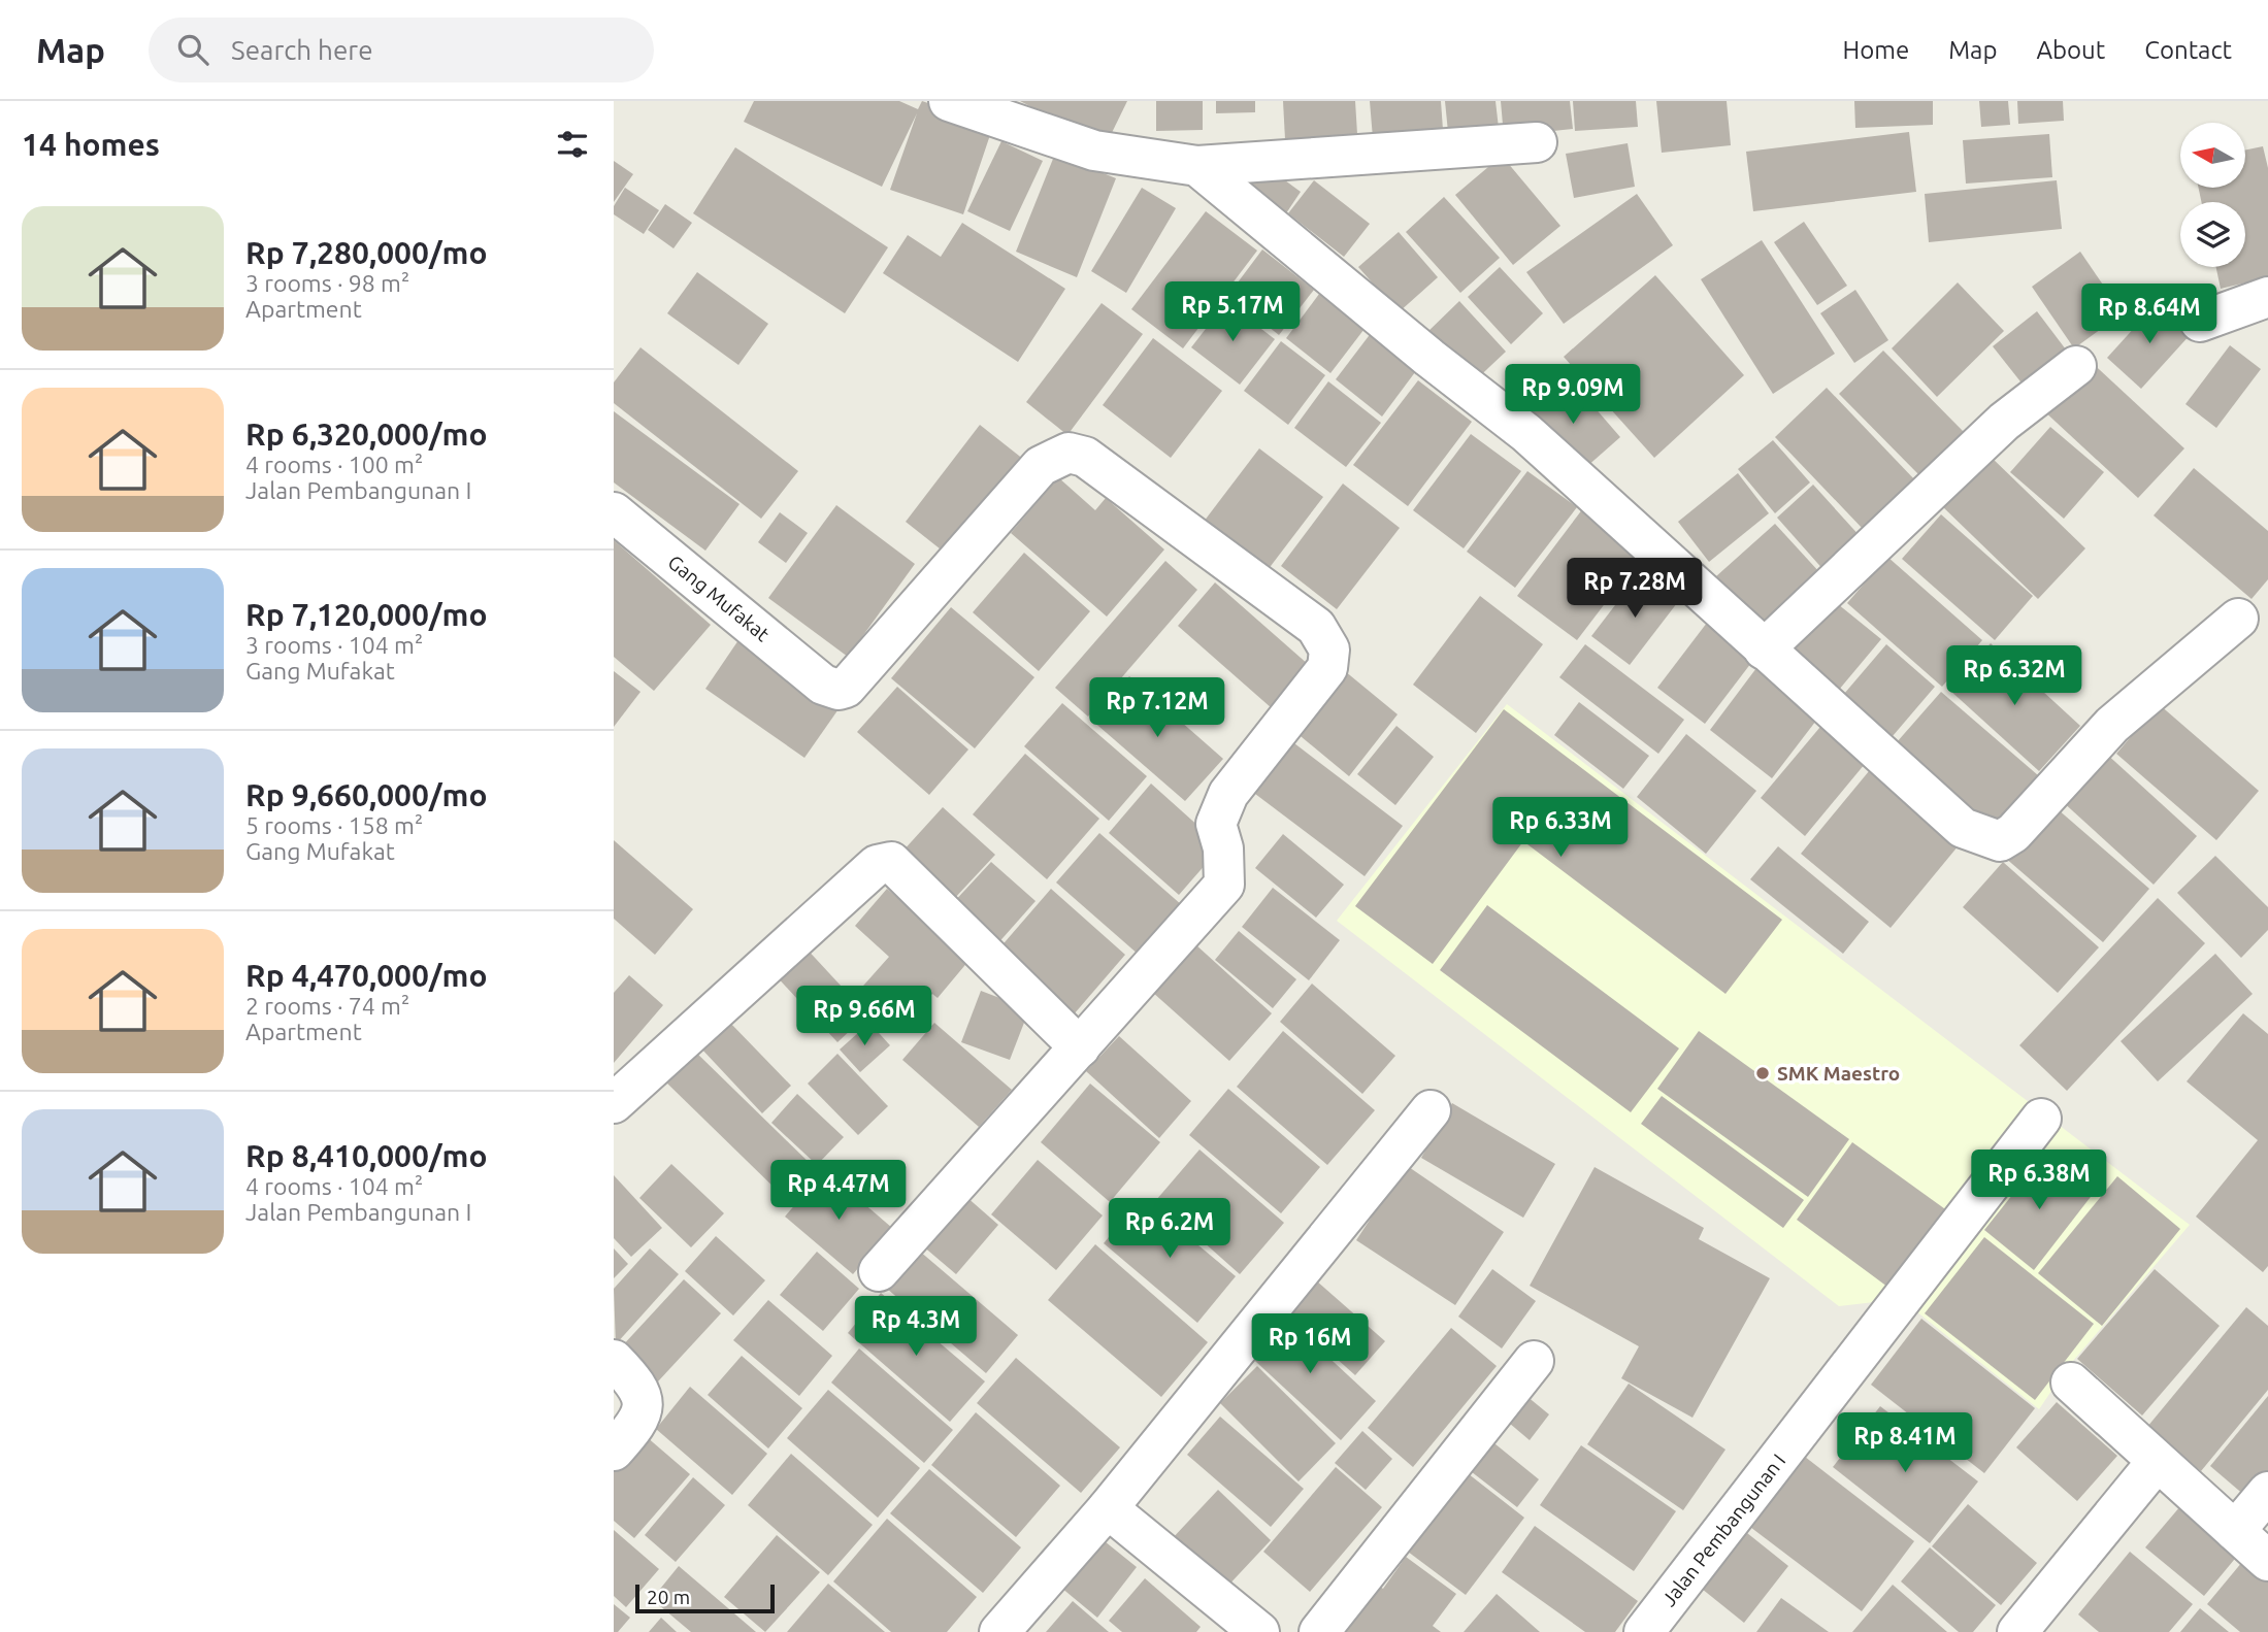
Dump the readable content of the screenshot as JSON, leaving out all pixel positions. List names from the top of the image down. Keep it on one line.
{"streets":{"street":["Gang Mufakat","Jalan Pembangunan I"]},"places":["SMK Maestro"],"scale_bar":"20 m","north":"left","page":{"header":"Map","search":"Search here","nav":["Home","Map","About","Contact"],"heading":"14 homes","list":[{"name":"Rp 7,280,000/mo","note":"3 rooms · 98 m² · Apartment"},{"name":"Rp 6,320,000/mo","note":"4 rooms · 100 m² · Jalan Pembangunan I"},{"name":"Rp 7,120,000/mo","note":"3 rooms · 104 m² · Gang Mufakat"},{"name":"Rp 9,660,000/mo","note":"5 rooms · 158 m² · Gang Mufakat"},{"name":"Rp 4,470,000/mo","note":"2 rooms · 74 m² · Apartment"},{"name":"Rp 8,410,000/mo","note":"4 rooms · 104 m² · Jalan Pembangunan I"}],"price":["Rp 5.17M","Rp 8.64M","Rp 9.09M","Rp 7.28M","Rp 6.32M","Rp 7.12M","Rp 6.33M","Rp 9.66M","Rp 6.38M","Rp 4.47M","Rp 6.2M","Rp 4.3M","Rp 16M","Rp 8.41M"],"scale":"20 m"}}
